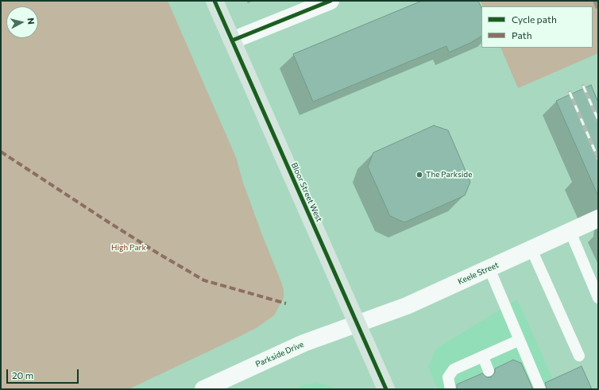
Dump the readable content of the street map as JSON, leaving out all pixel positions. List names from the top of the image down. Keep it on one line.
{"streets":{"main road":["Bloor Street West","Keele Street","Parkside Drive"]},"crossings":[["Bloor Street West","Keele Street"],["Bloor Street West","Parkside Drive"],["Keele Street","Parkside Drive"]],"parks":["High Park"],"places":["The Parkside"],"legend":["Cycle path","Path"],"scale_bar":"20 m","north":"right"}
